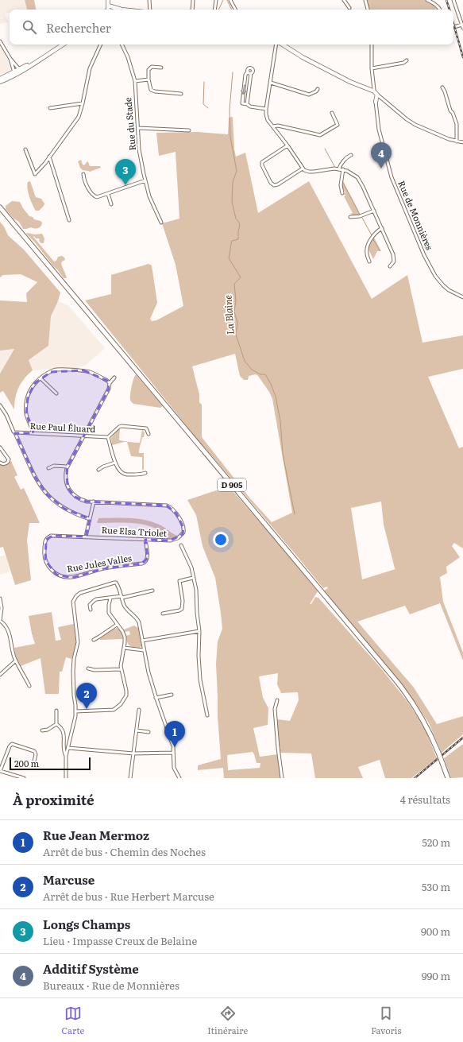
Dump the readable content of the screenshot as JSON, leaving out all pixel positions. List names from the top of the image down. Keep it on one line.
{"streets":{"main road":["D 905"],"street":["Rue du Stade","Rue de Monnières","Rue Paul Éluard","Rue Elsa Triolet","Rue Jules Valles"]},"crossings":[["Rue Paul Éluard","Rue Elsa Triolet"],["Rue Elsa Triolet","Rue Jules Valles"]],"water":["La Blaine"],"scale_bar":"200 m","page":{"search":"Rechercher","pins":["4","3","2","1"],"scale":"200 m","heading":["À proximité","4 résultats"],"list":[{"mark":"1","name":"Rue Jean Mermoz","note":"Arrêt de bus · Chemin des Noches","value":"520 m"},{"mark":"2","name":"Marcuse","note":"Arrêt de bus · Rue Herbert Marcuse","value":"530 m"},{"mark":"3","name":"Longs Champs","note":"Lieu · Impasse Creux de Belaine","value":"900 m"},{"mark":"4","name":"Additif Système","note":"Bureaux · Rue de Monnières","value":"990 m"}],"nav":["Carte","Itinéraire","Favoris"]}}
